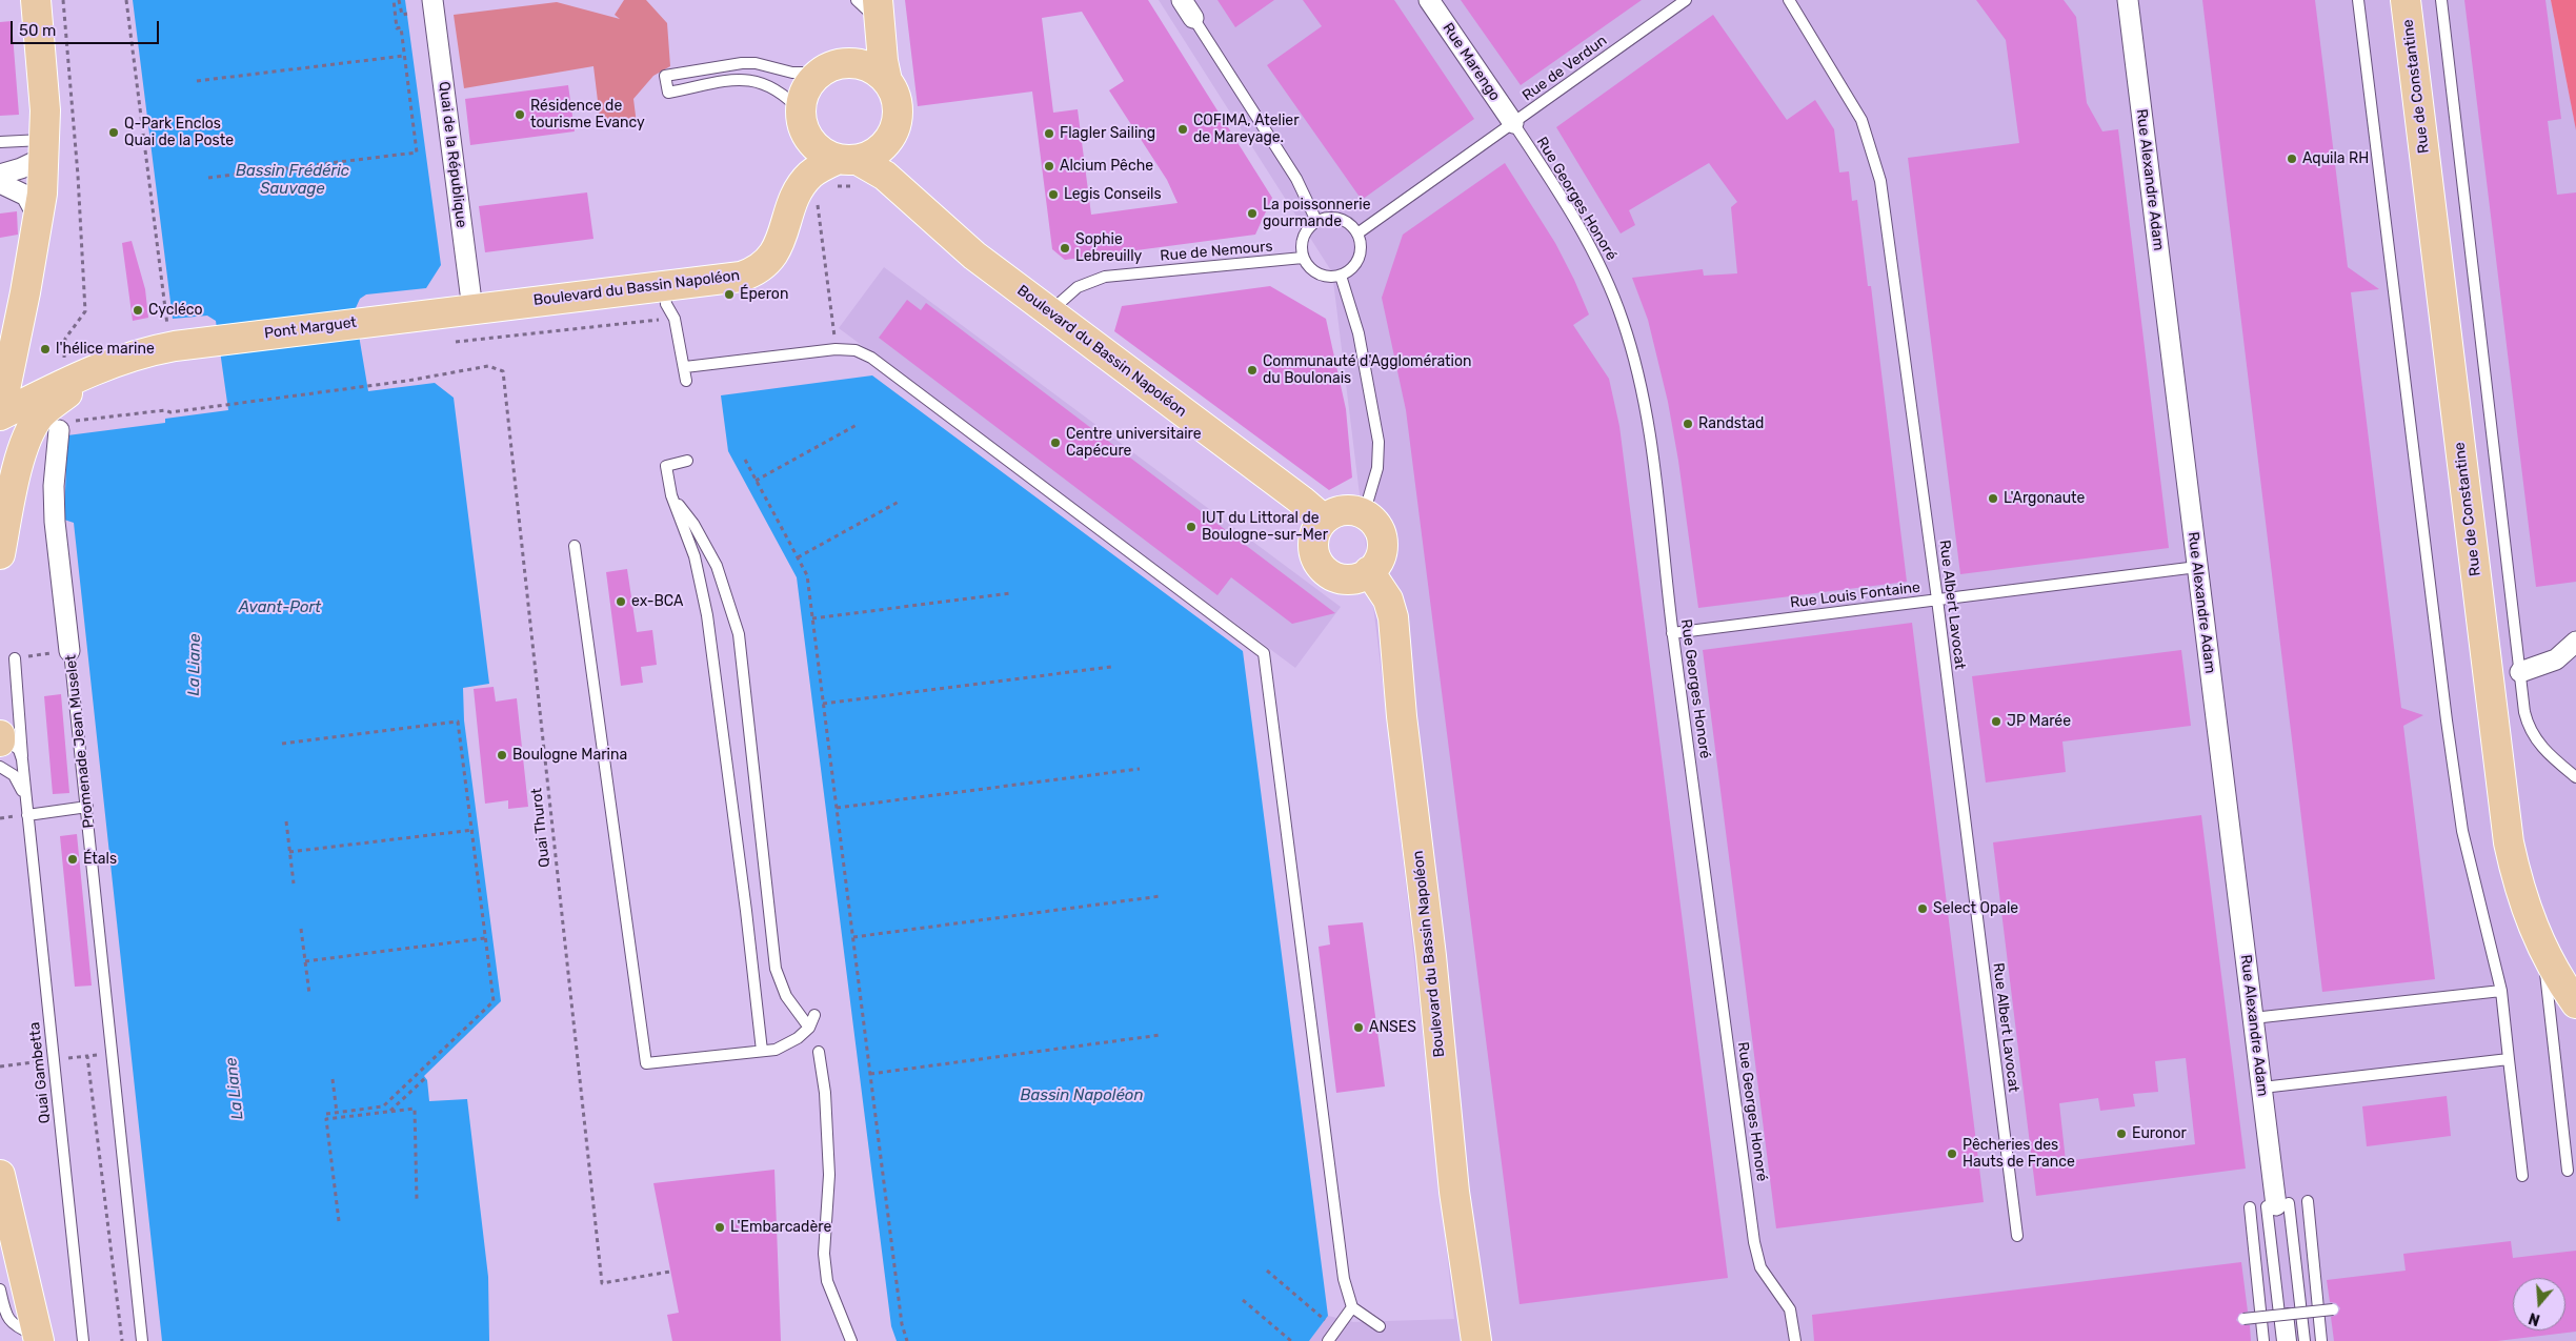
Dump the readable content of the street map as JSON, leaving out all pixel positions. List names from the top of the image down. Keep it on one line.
{"streets":{"main road":["Rue de Constantine","Boulevard du Bassin Napoléon","Pont Marguet"],"street":["Rue Marengo","Quai de la République","Rue Alexandre Adam","Promenade Jean Muselet"],"lane":["Rue de Verdun","Rue Georges Honoré","Rue de Nemours","Rue Louis Fontaine","Rue Albert Lavocat","Quai Gambetta"],"path":["Quai Thurot"]},"crossings":[["Rue Marengo","Rue de Verdun"],["Rue Marengo","Rue Georges Honoré"],["Rue de Verdun","Rue Georges Honoré"],["Rue de Verdun","Rue de Nemours"],["Quai de la République","Boulevard du Bassin Napoléon"],["Rue Alexandre Adam","Rue Louis Fontaine"],["Rue Georges Honoré","Rue Louis Fontaine"],["Rue de Nemours","Boulevard du Bassin Napoléon"],["Boulevard du Bassin Napoléon","Pont Marguet"],["Rue Louis Fontaine","Rue Albert Lavocat"]],"water":["Bassin Frédéric Sauvage","Avant-Port","La Liane","Bassin Napoléon"],"places":["Résidence de tourisme Evancy","COFIMA, Atelier de Mareyage.","Q-Park Enclos Quai de la Poste","Flagler Sailing","Aquila RH","Alcium Pêche","Legis Conseils","La poissonnerie gourmande","Sophie Lebreuilly","Éperon","Cycléco","l'hélice marine","Communauté d'Agglomération du Boulonais","Randstad","Centre universitaire Capécure","L'Argonaute","IUT du Littoral de Boulogne-sur-Mer","ex-BCA","JP Marée","Boulogne Marina","Étals","Select Opale","ANSES","Euronor","Pêcheries des Hauts de France","L'Embarcadère"],"scale_bar":"50 m","north":"bottom"}
